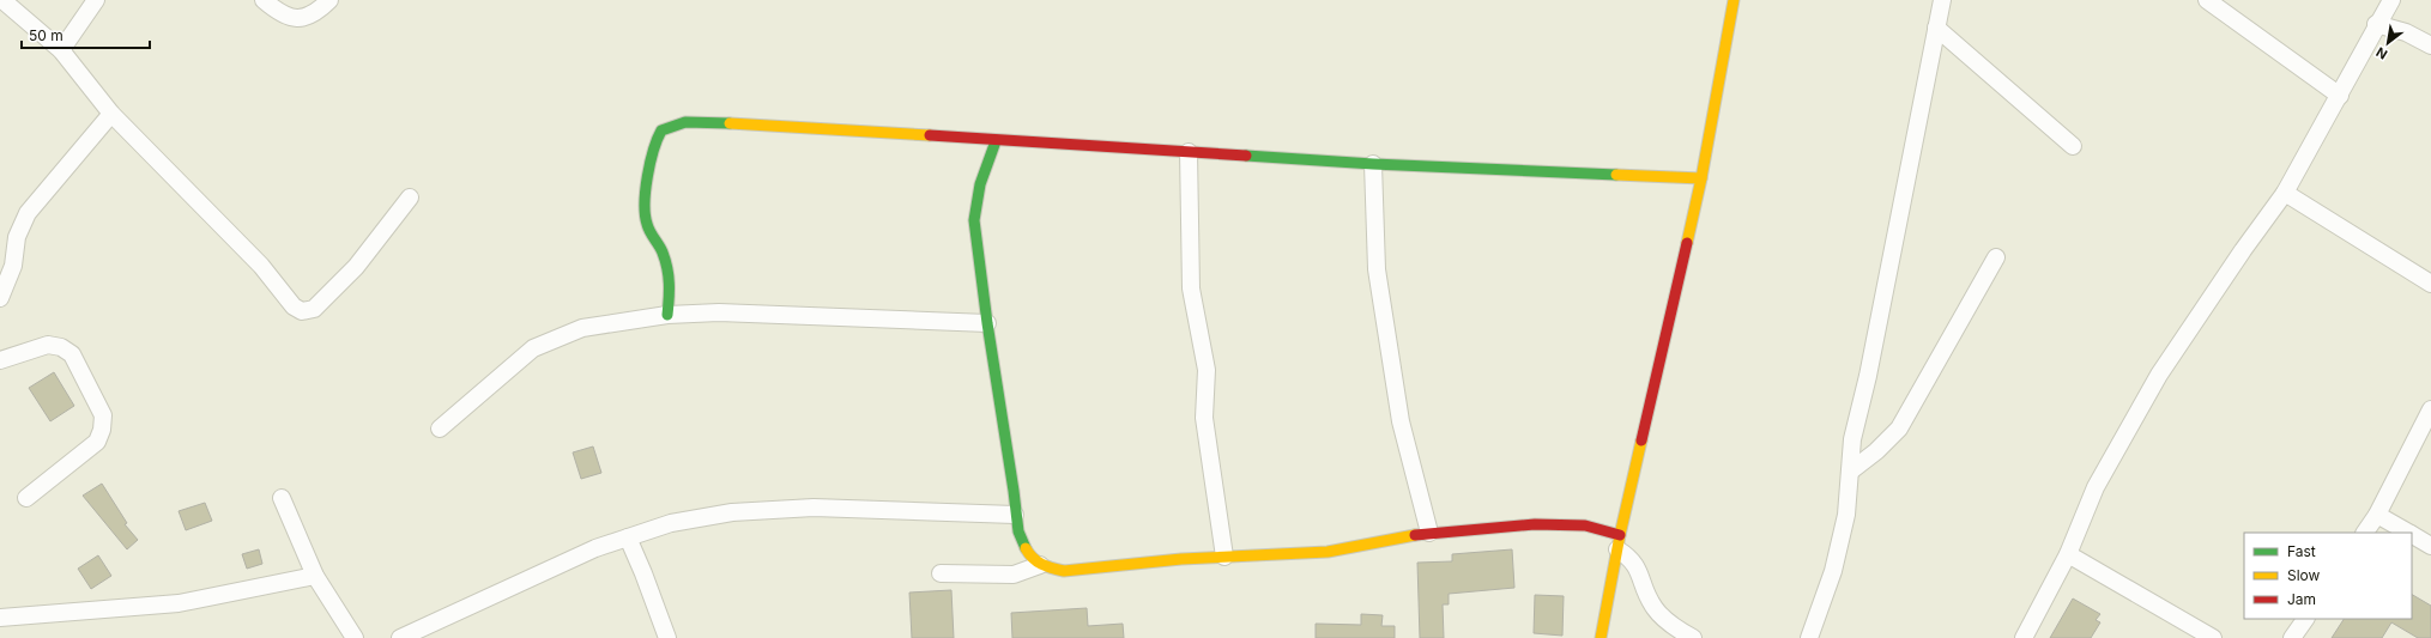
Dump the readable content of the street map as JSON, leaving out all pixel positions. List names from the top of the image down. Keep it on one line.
{"legend":["Fast","Slow","Jam"],"scale_bar":"50 m","north":"bottom left"}
